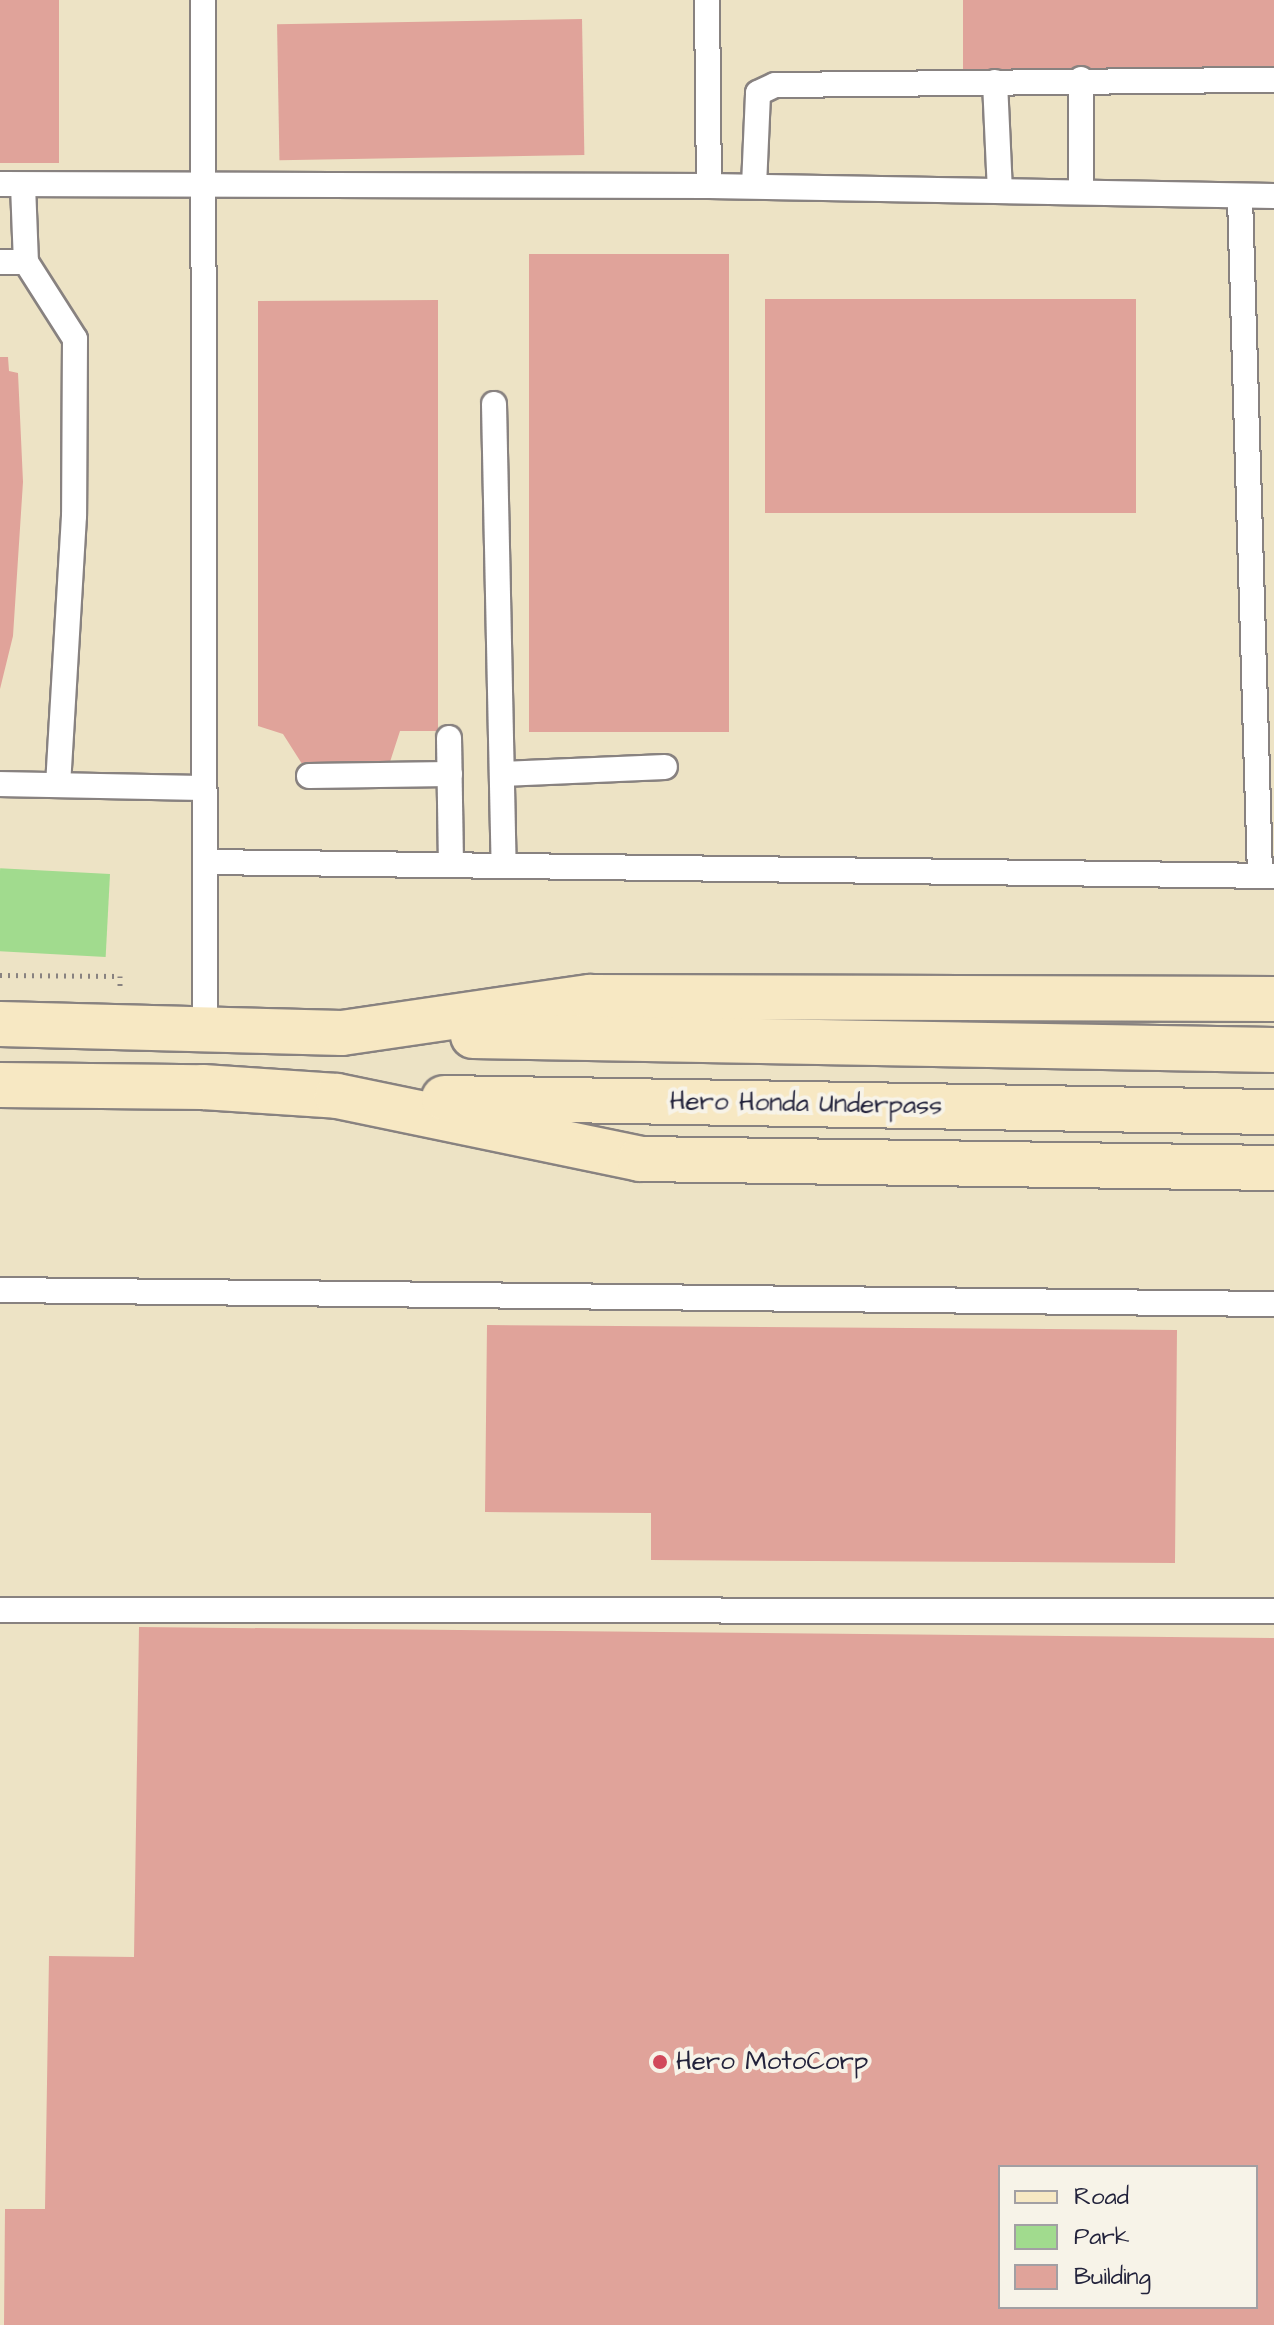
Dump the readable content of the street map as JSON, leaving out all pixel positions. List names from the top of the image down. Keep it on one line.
{"streets":{"main road":["Hero Honda Underpass"]},"places":["Hero MotoCorp"],"legend":["Road","Park","Building"]}
